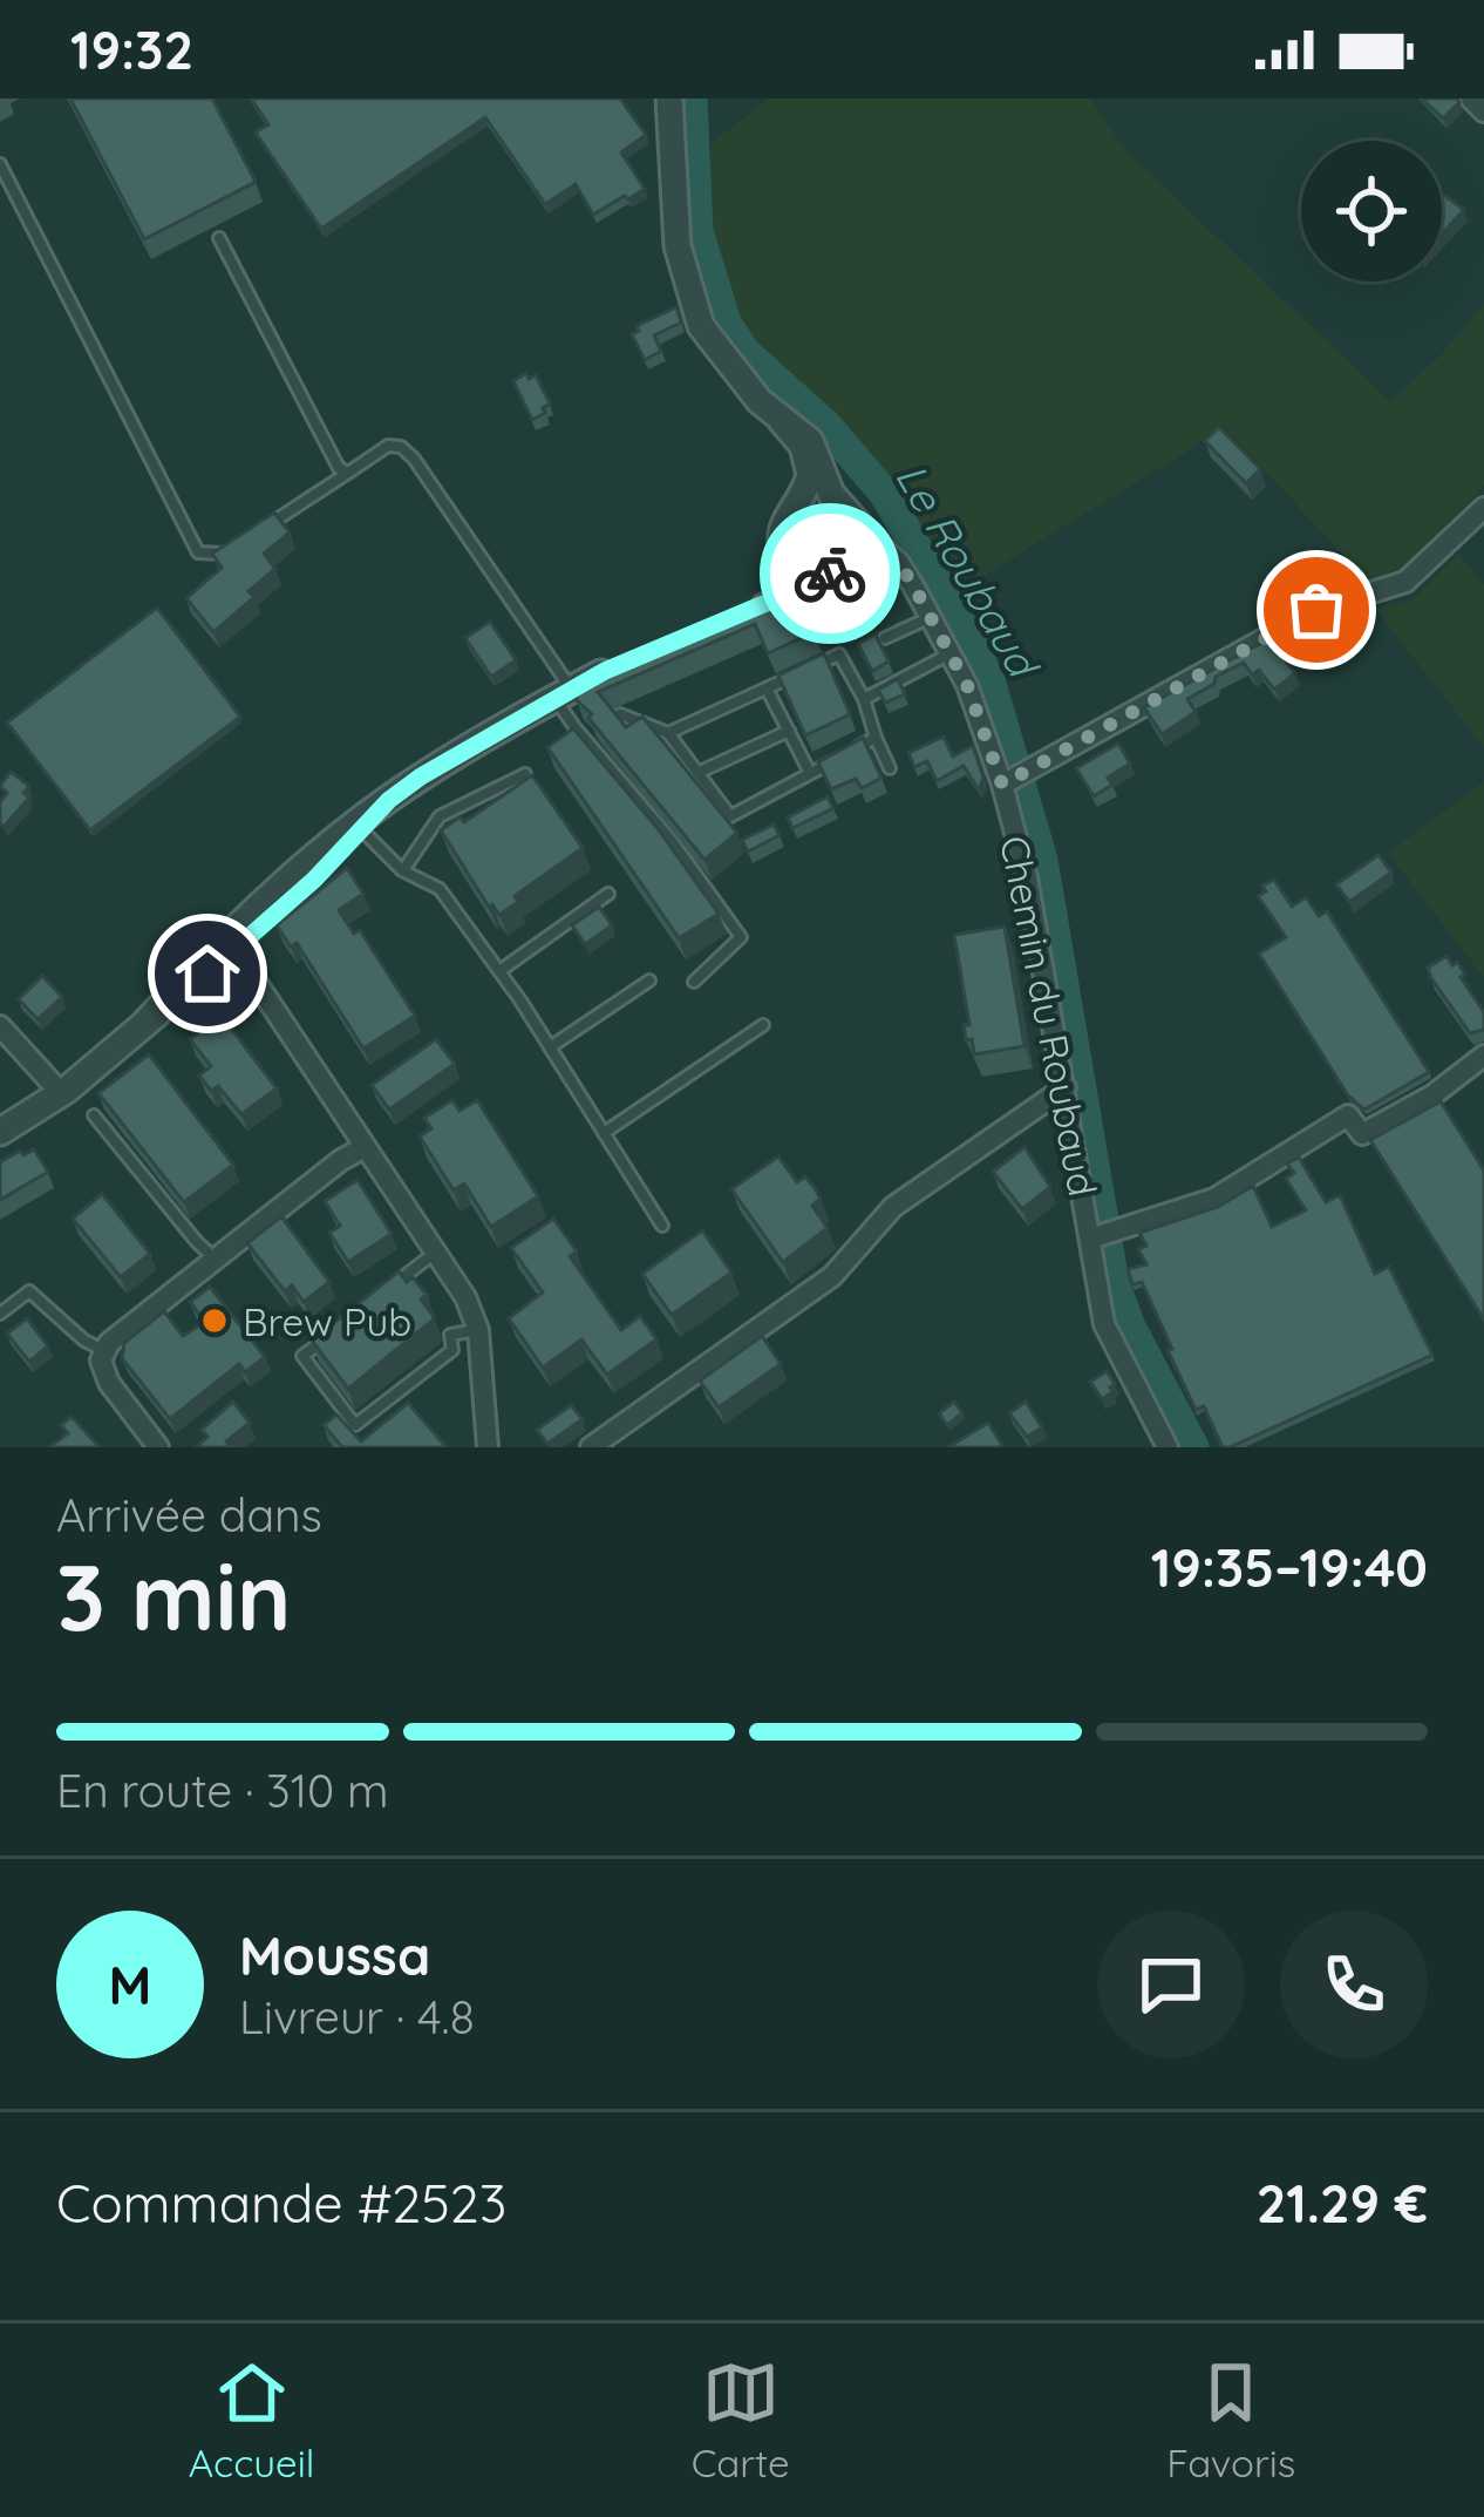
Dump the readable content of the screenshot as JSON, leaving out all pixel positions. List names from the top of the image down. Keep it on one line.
{"streets":{"street":["Chemin du Roubaud"]},"water":["Le Roubaud"],"places":["Brew Pub"],"page":{"status":"19:32","heading":["3 min","Arrivée dans","19:35–19:40"],"panel":["Moussa","Livreur · 4.8","Commande #2523","21.29 €"],"bar":"En route · 310 m","round":"M","tabs":["Accueil","Carte","Favoris"]}}
